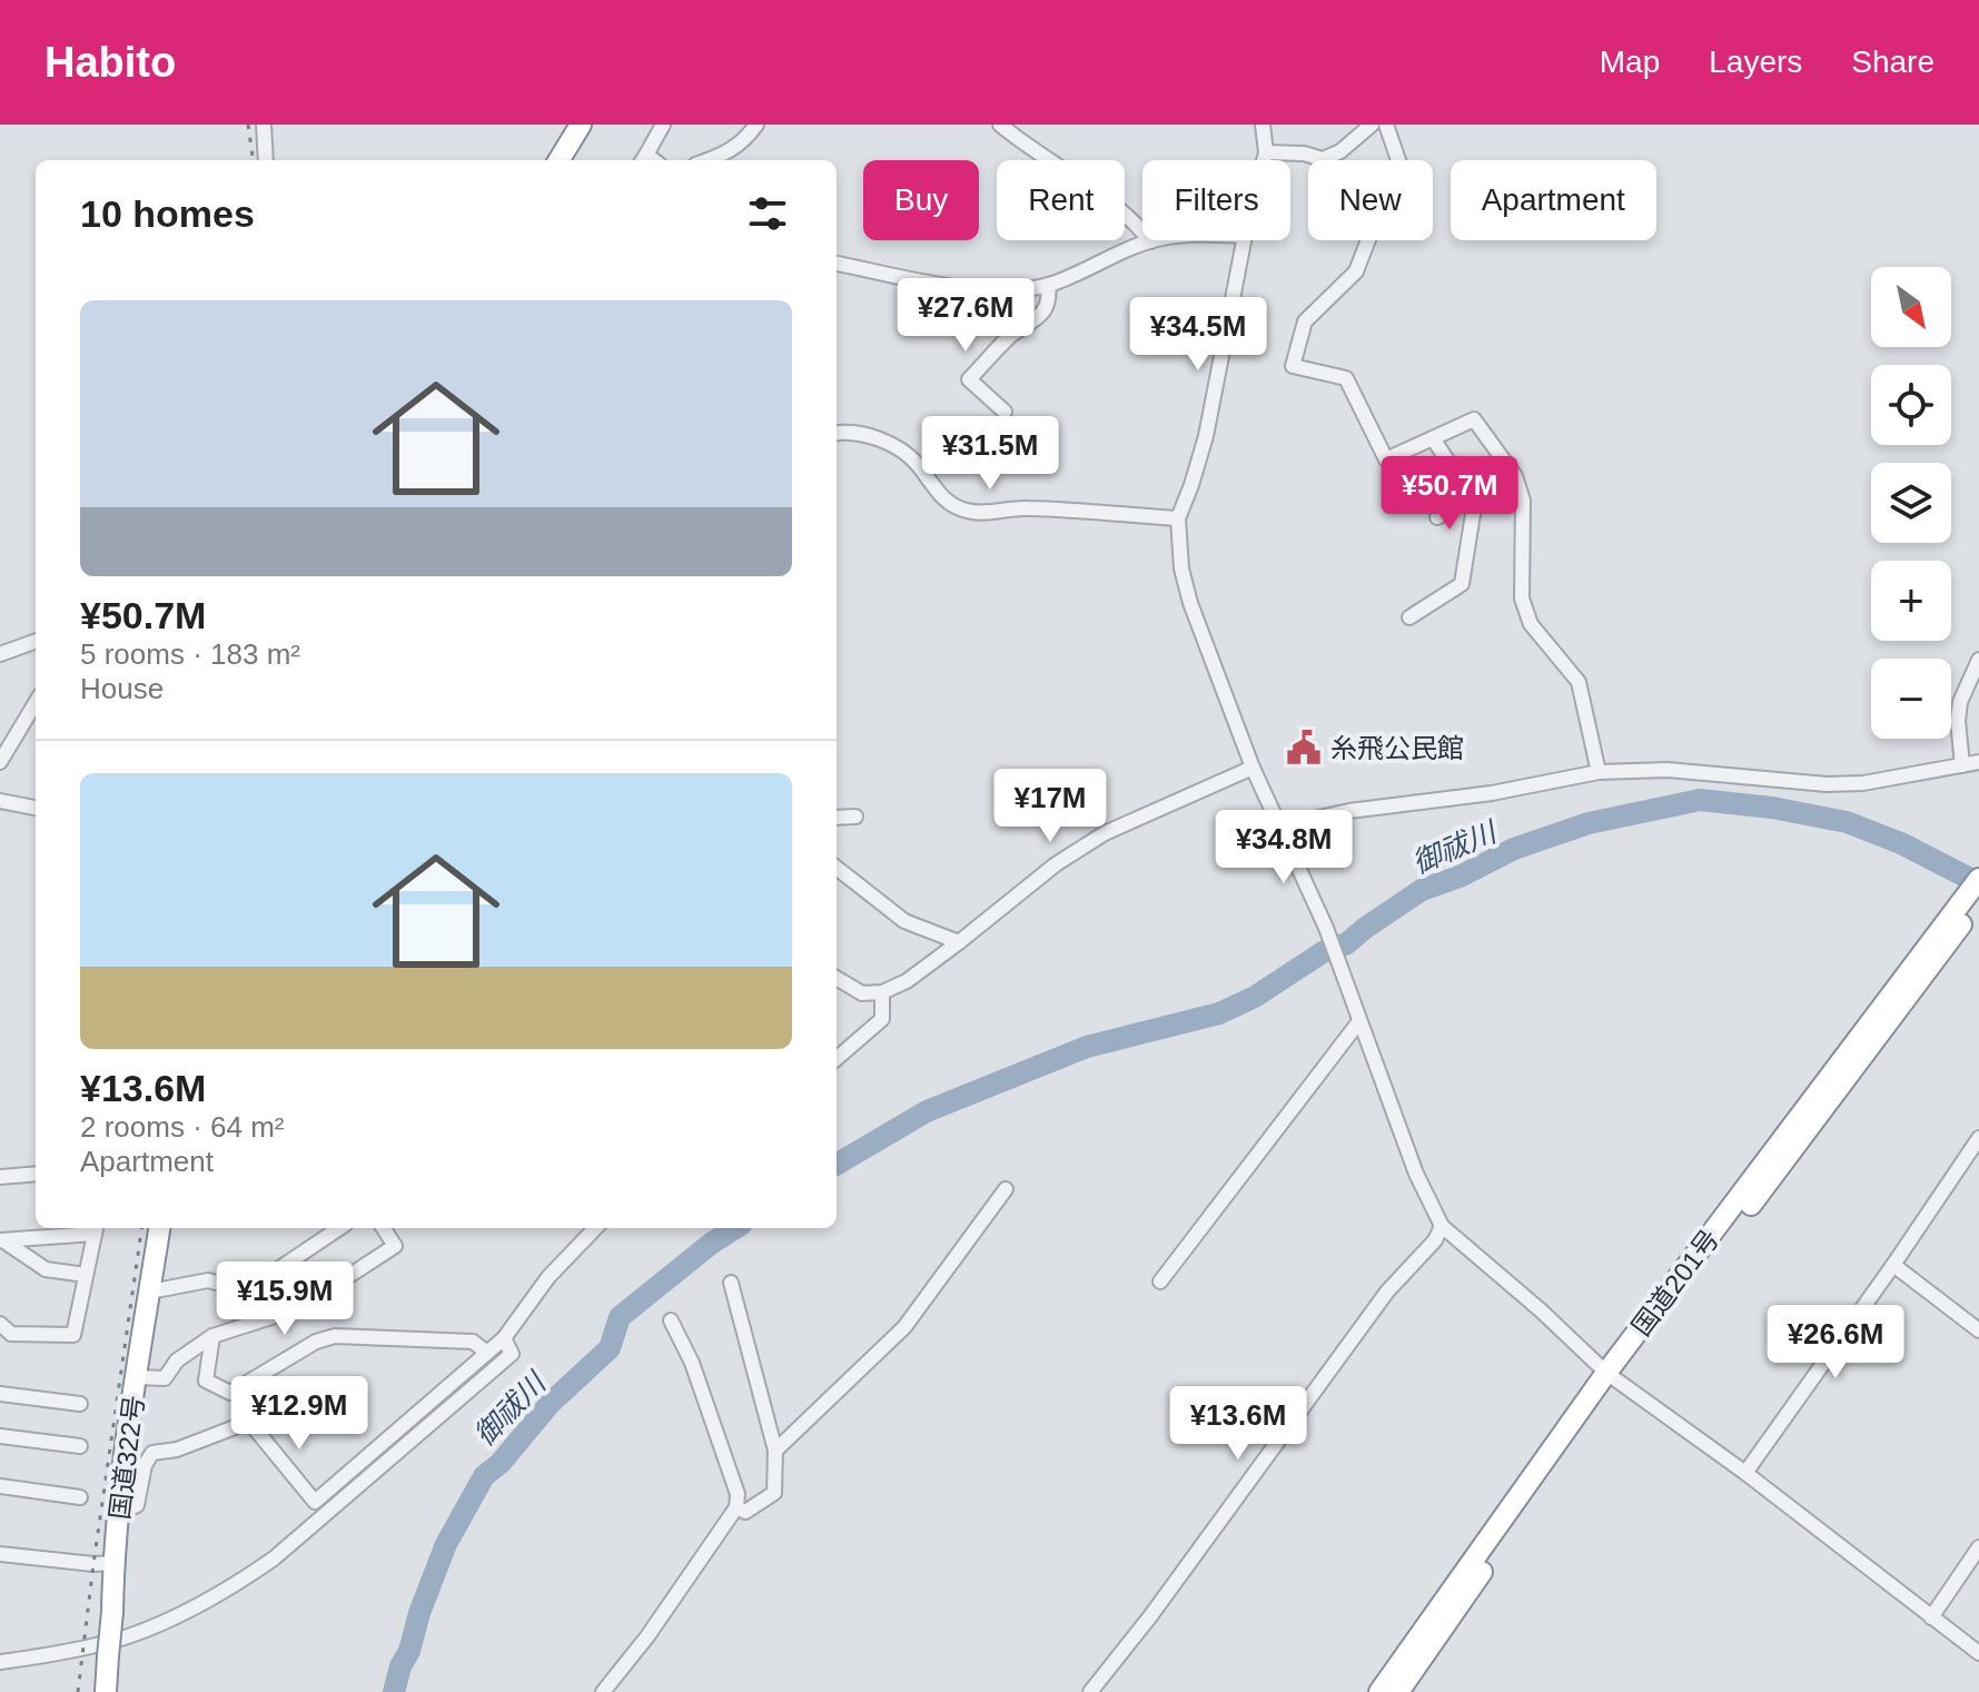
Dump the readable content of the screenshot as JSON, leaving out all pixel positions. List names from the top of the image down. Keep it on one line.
{"streets":{"highway":["国道201号","国道322号"]},"water":["御祓川"],"places":{"public building":["糸飛公民館"]},"north":"bottom right","page":{"header":"Habito","nav":["Map","Layers","Share"],"chip":["Buy","Rent","Filters","New","Apartment"],"heading":"10 homes","map_buttons":["+","−"],"list":[{"name":"¥50.7M","note":"5 rooms · 183 m² · House"},{"name":"¥13.6M","note":"2 rooms · 64 m² · Apartment"}],"price":["¥27.6M","¥34.5M","¥31.5M","¥50.7M","¥17M","¥34.8M","¥15.9M","¥26.6M","¥12.9M","¥13.6M"]}}
